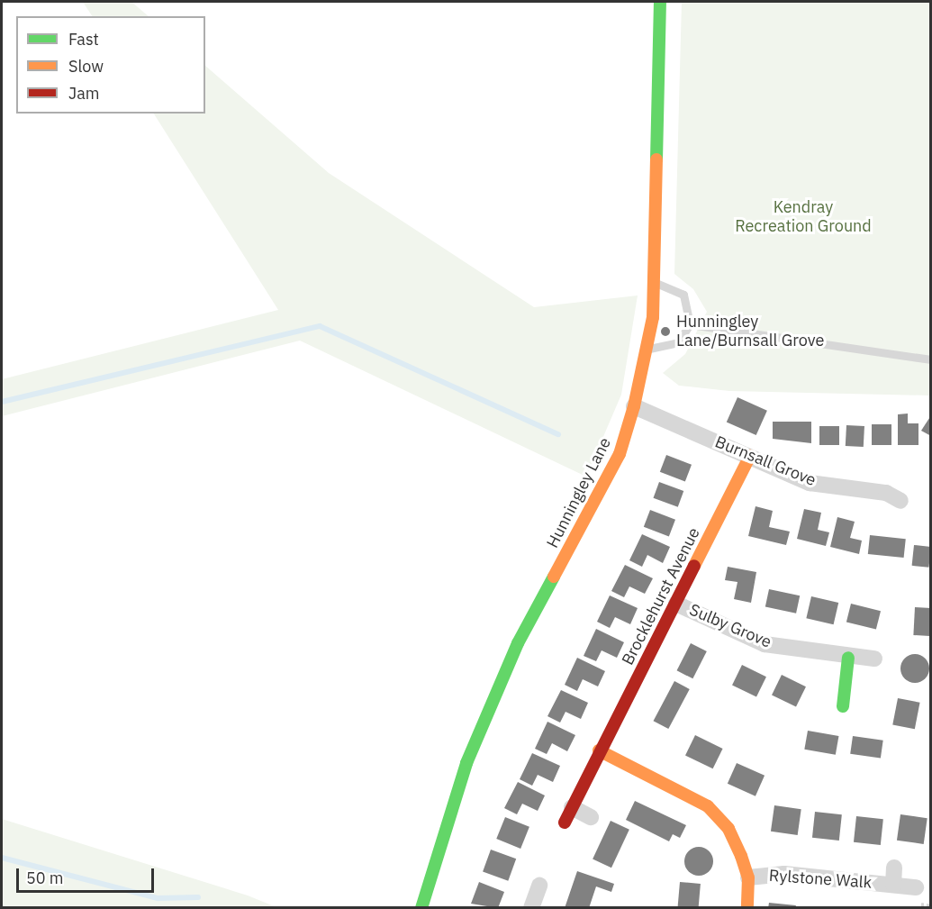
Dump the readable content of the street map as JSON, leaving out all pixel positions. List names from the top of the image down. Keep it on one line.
{"streets":{"main road":["Hunningley Lane","Brocklehurst Avenue"],"street":["Burnsall Grove","Sulby Grove","Rylstone Walk"]},"crossings":[["Burnsall Grove","Hunningley Lane"],["Burnsall Grove","Brocklehurst Avenue"],["Brocklehurst Avenue","Sulby Grove"]],"parks":["Kendray Recreation Ground"],"places":["Hunningley Lane/Burnsall Grove"],"legend":["Fast","Slow","Jam"],"scale_bar":"50 m"}
